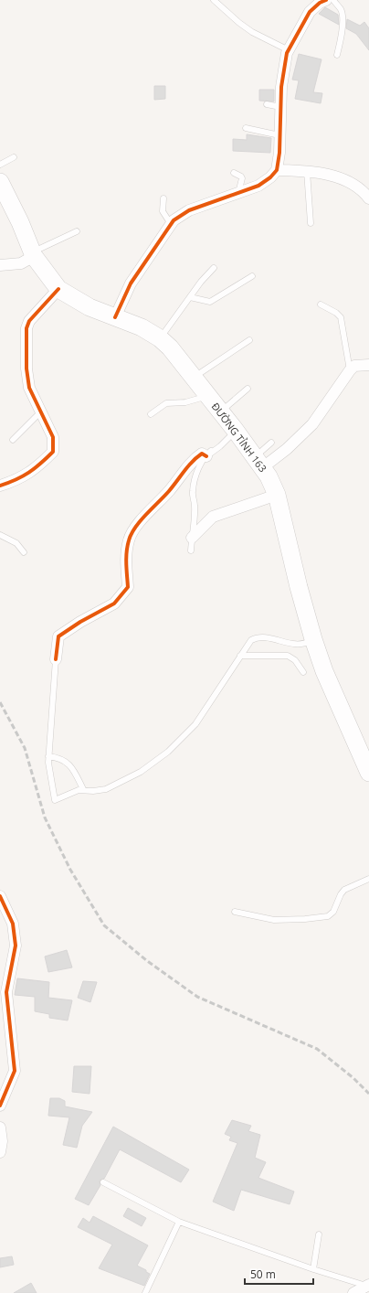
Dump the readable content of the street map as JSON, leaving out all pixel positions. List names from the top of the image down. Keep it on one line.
{"streets":{"main road":["ĐƯỜNG TỈNH 163"]},"scale_bar":"50 m"}
